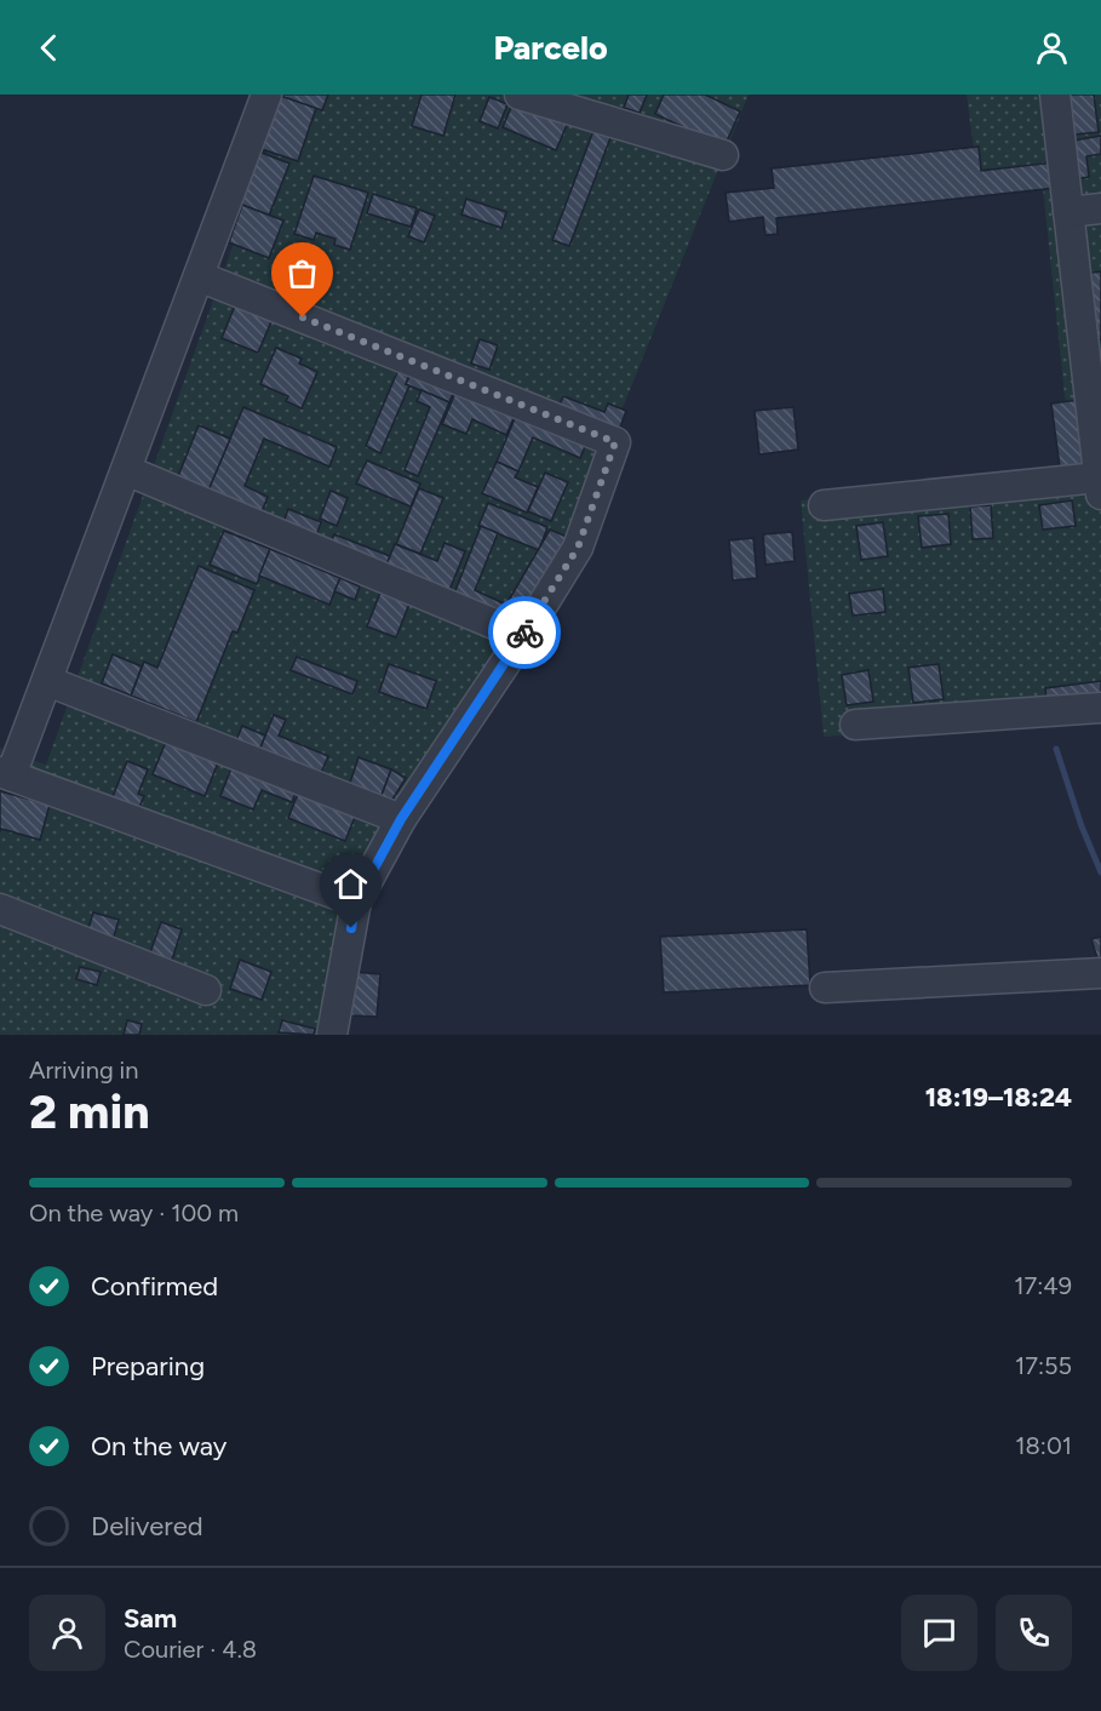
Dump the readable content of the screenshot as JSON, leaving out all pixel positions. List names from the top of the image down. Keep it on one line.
{"page":{"header":"Parcelo","heading":["2 min","Arriving in","18:19–18:24"],"panel":["Sam","Courier · 4.8"],"bar":"On the way · 100 m","list":[["Confirmed","17:49"],["Preparing","17:55"],["On the way","18:01"],"Delivered"]}}
